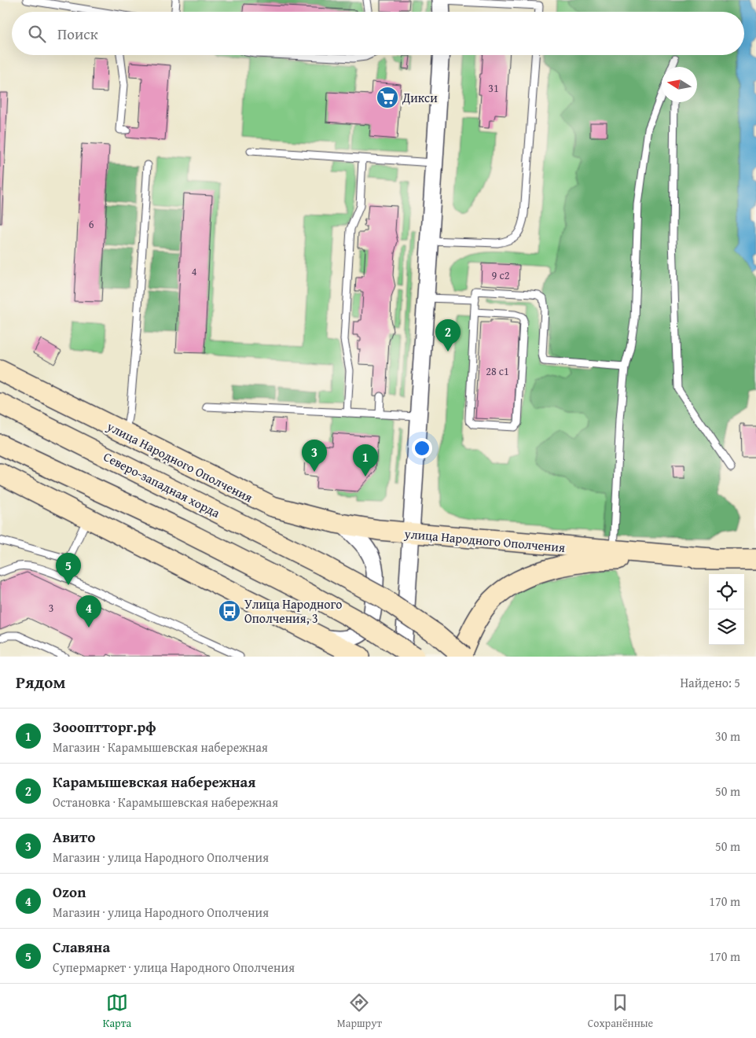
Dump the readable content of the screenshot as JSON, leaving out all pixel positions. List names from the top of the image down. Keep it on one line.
{"streets":{"main road":["улица Народного Ополчения","Северо-западная хорда"]},"crossings":[["улица Народного Ополчения","Северо-западная хорда"]],"places":{"supermarket":["Дикси"],"bus stop":["Улица Народного Ополчения, 3"]},"house_numbers":["31","6","4","9 с2","28 с1","3"],"north":"left","page":{"search":"Поиск","pins":["2","3","1","5","4"],"heading":["Рядом","Найдено: 5"],"list":[{"mark":"1","name":"Зоооптторг.рф","note":"Магазин · Карамышевская набережная","value":"30 m"},{"mark":"2","name":"Карамышевская набережная","note":"Остановка · Карамышевская набережная","value":"50 m"},{"mark":"3","name":"Авито","note":"Магазин · улица Народного Ополчения","value":"50 m"},{"mark":"4","name":"Ozon","note":"Магазин · улица Народного Ополчения","value":"170 m"},{"mark":"5","name":"Славяна","note":"Супермаркет · улица Народного Ополчения","value":"170 m"}],"nav":["Карта","Маршрут","Сохранённые"]}}
